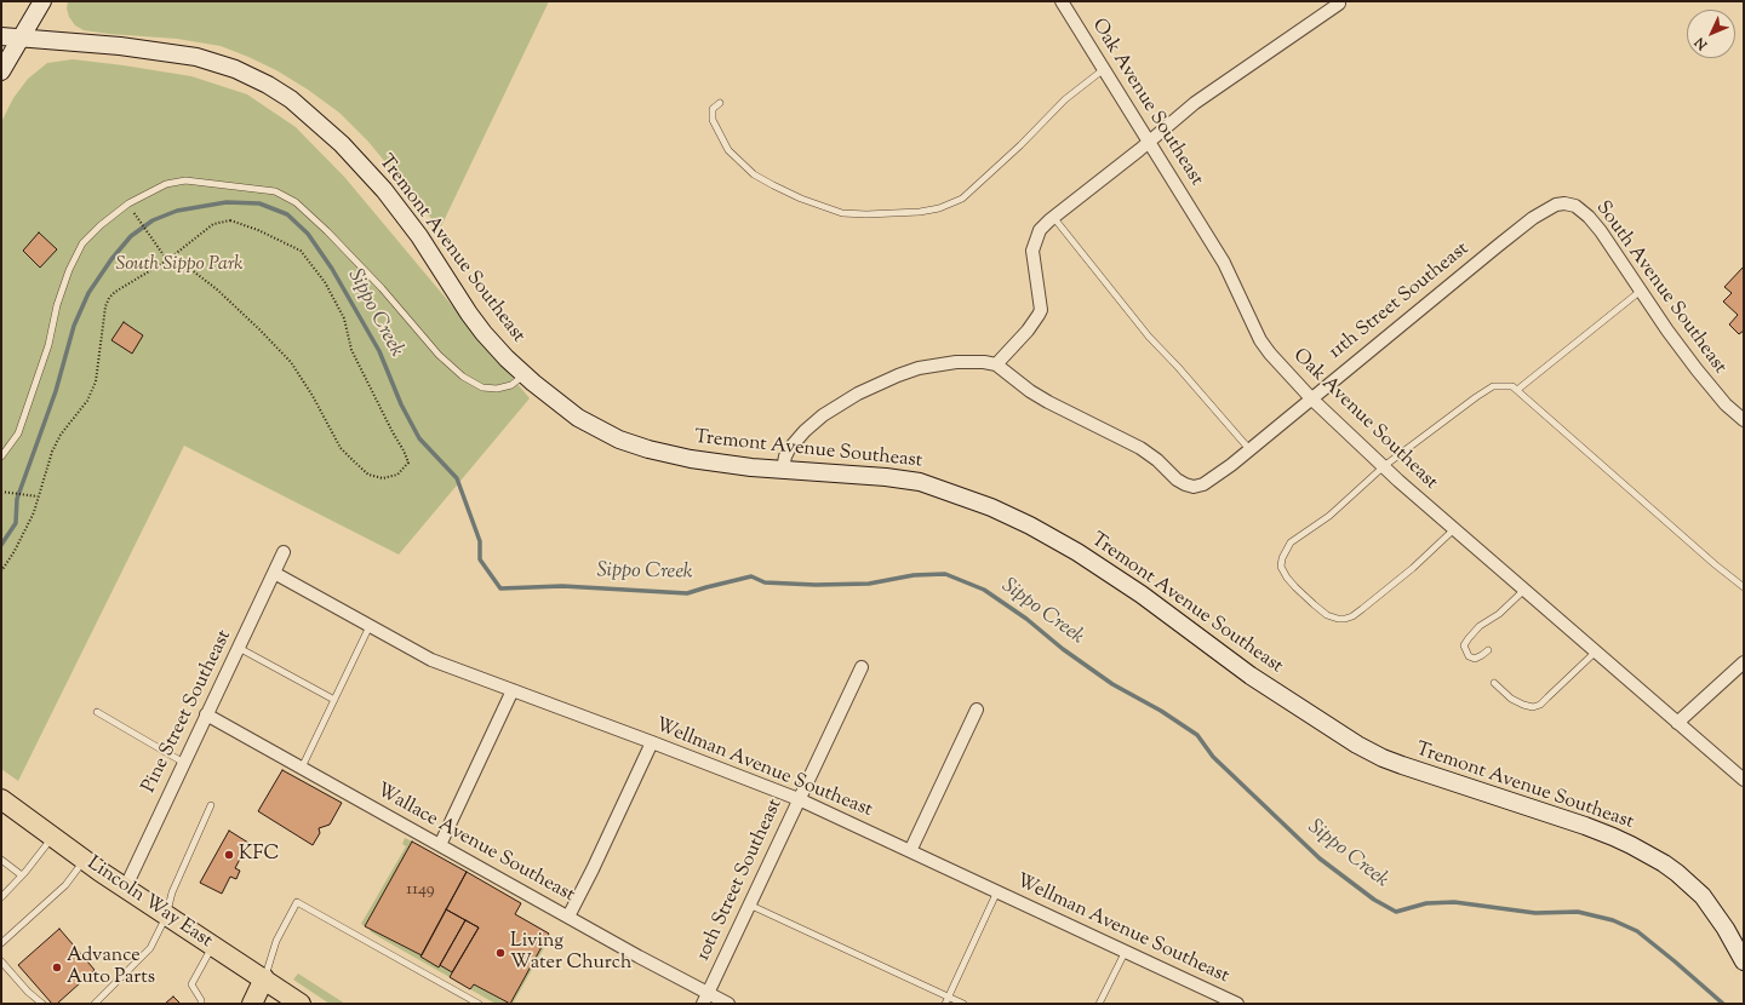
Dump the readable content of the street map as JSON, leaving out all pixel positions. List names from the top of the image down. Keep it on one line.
{"streets":{"main road":["Lincoln Way East"],"street":["Oak Avenue Southeast","Tremont Avenue Southeast","South Avenue Southeast","11th Street Southeast","Pine Street Southeast","Wellman Avenue Southeast","Wallace Avenue Southeast","10th Street Southeast"]},"crossings":[["Oak Avenue Southeast","11th Street Southeast"],["South Avenue Southeast","11th Street Southeast"],["Pine Street Southeast","Wellman Avenue Southeast"],["Pine Street Southeast","Wallace Avenue Southeast"],["Pine Street Southeast","Lincoln Way East"],["Wellman Avenue Southeast","10th Street Southeast"],["Wallace Avenue Southeast","10th Street Southeast"]],"water":["Sippo Creek"],"parks":["South Sippo Park"],"places":["KFC","Living Water Church","Advance Auto Parts"],"house_numbers":["1149"],"north":"bottom left"}
